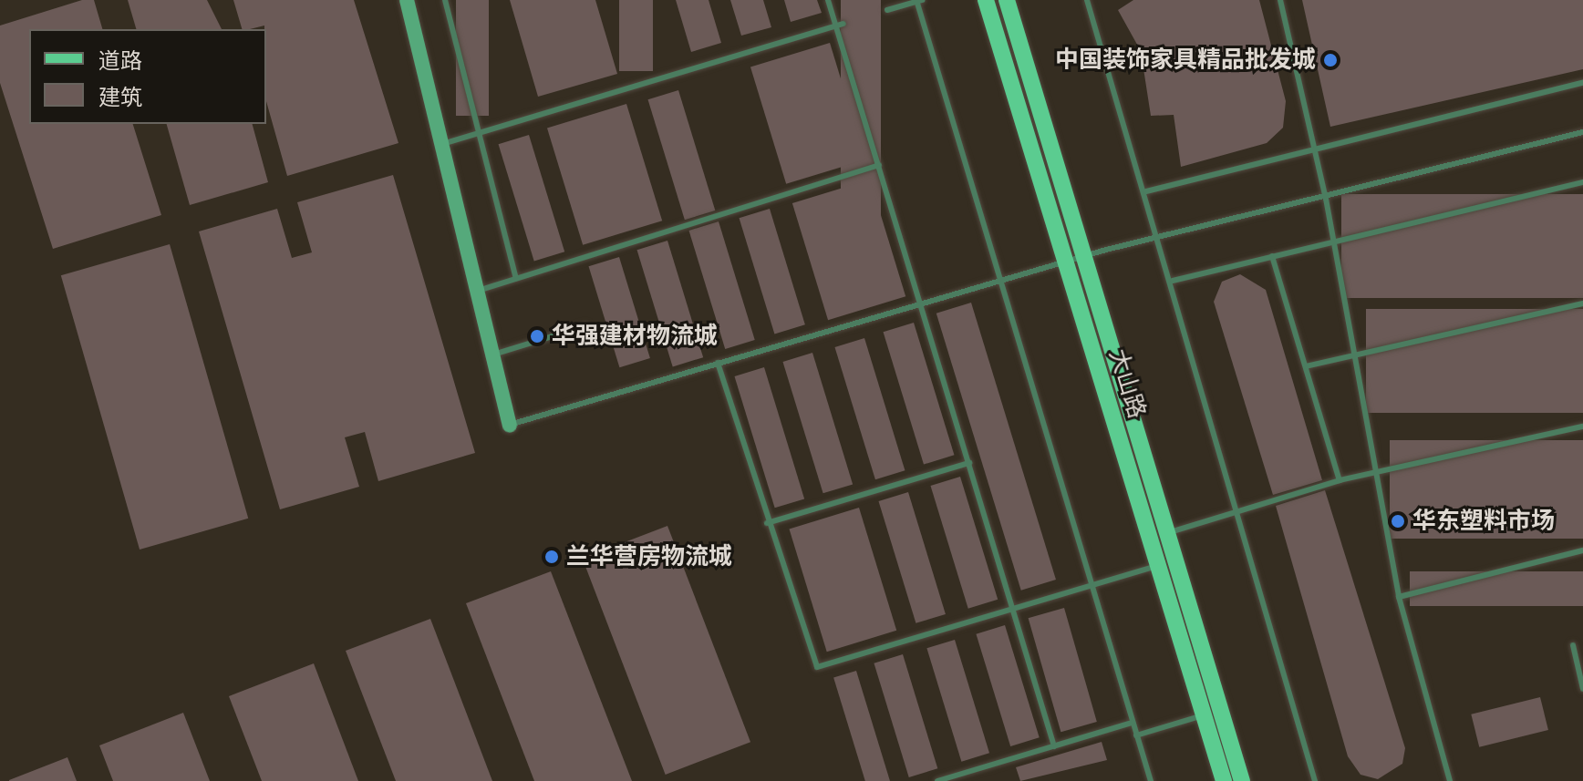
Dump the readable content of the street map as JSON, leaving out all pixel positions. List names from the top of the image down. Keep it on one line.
{"streets":{"main road":["大山路"]},"places":["中国装饰家具精品批发城","华强建材物流城","华东塑料市场","兰华营房物流城"],"legend":["道路","建筑"]}
